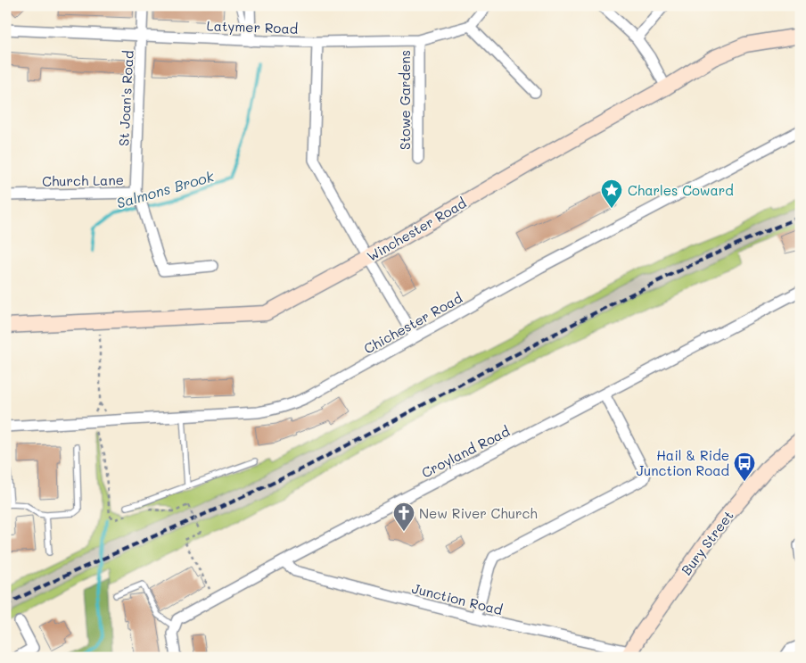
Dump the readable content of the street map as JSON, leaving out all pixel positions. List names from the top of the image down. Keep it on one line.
{"streets":{"street":["Latymer Road","St Joan's Road","Stowe Gardens","Church Lane","Winchester Road","Chichester Road","Croyland Road","Bury Street","Junction Road"]},"crossings":[["Latymer Road","St Joan's Road"],["Latymer Road","Stowe Gardens"],["St Joan's Road","Church Lane"],["Croyland Road","Junction Road"],["Bury Street","Junction Road"]],"water":["Salmons Brook"],"places":{"place":["Charles Coward"],"bus stop":["Hail & Ride Junction Road"],"church":["New River Church"]}}
